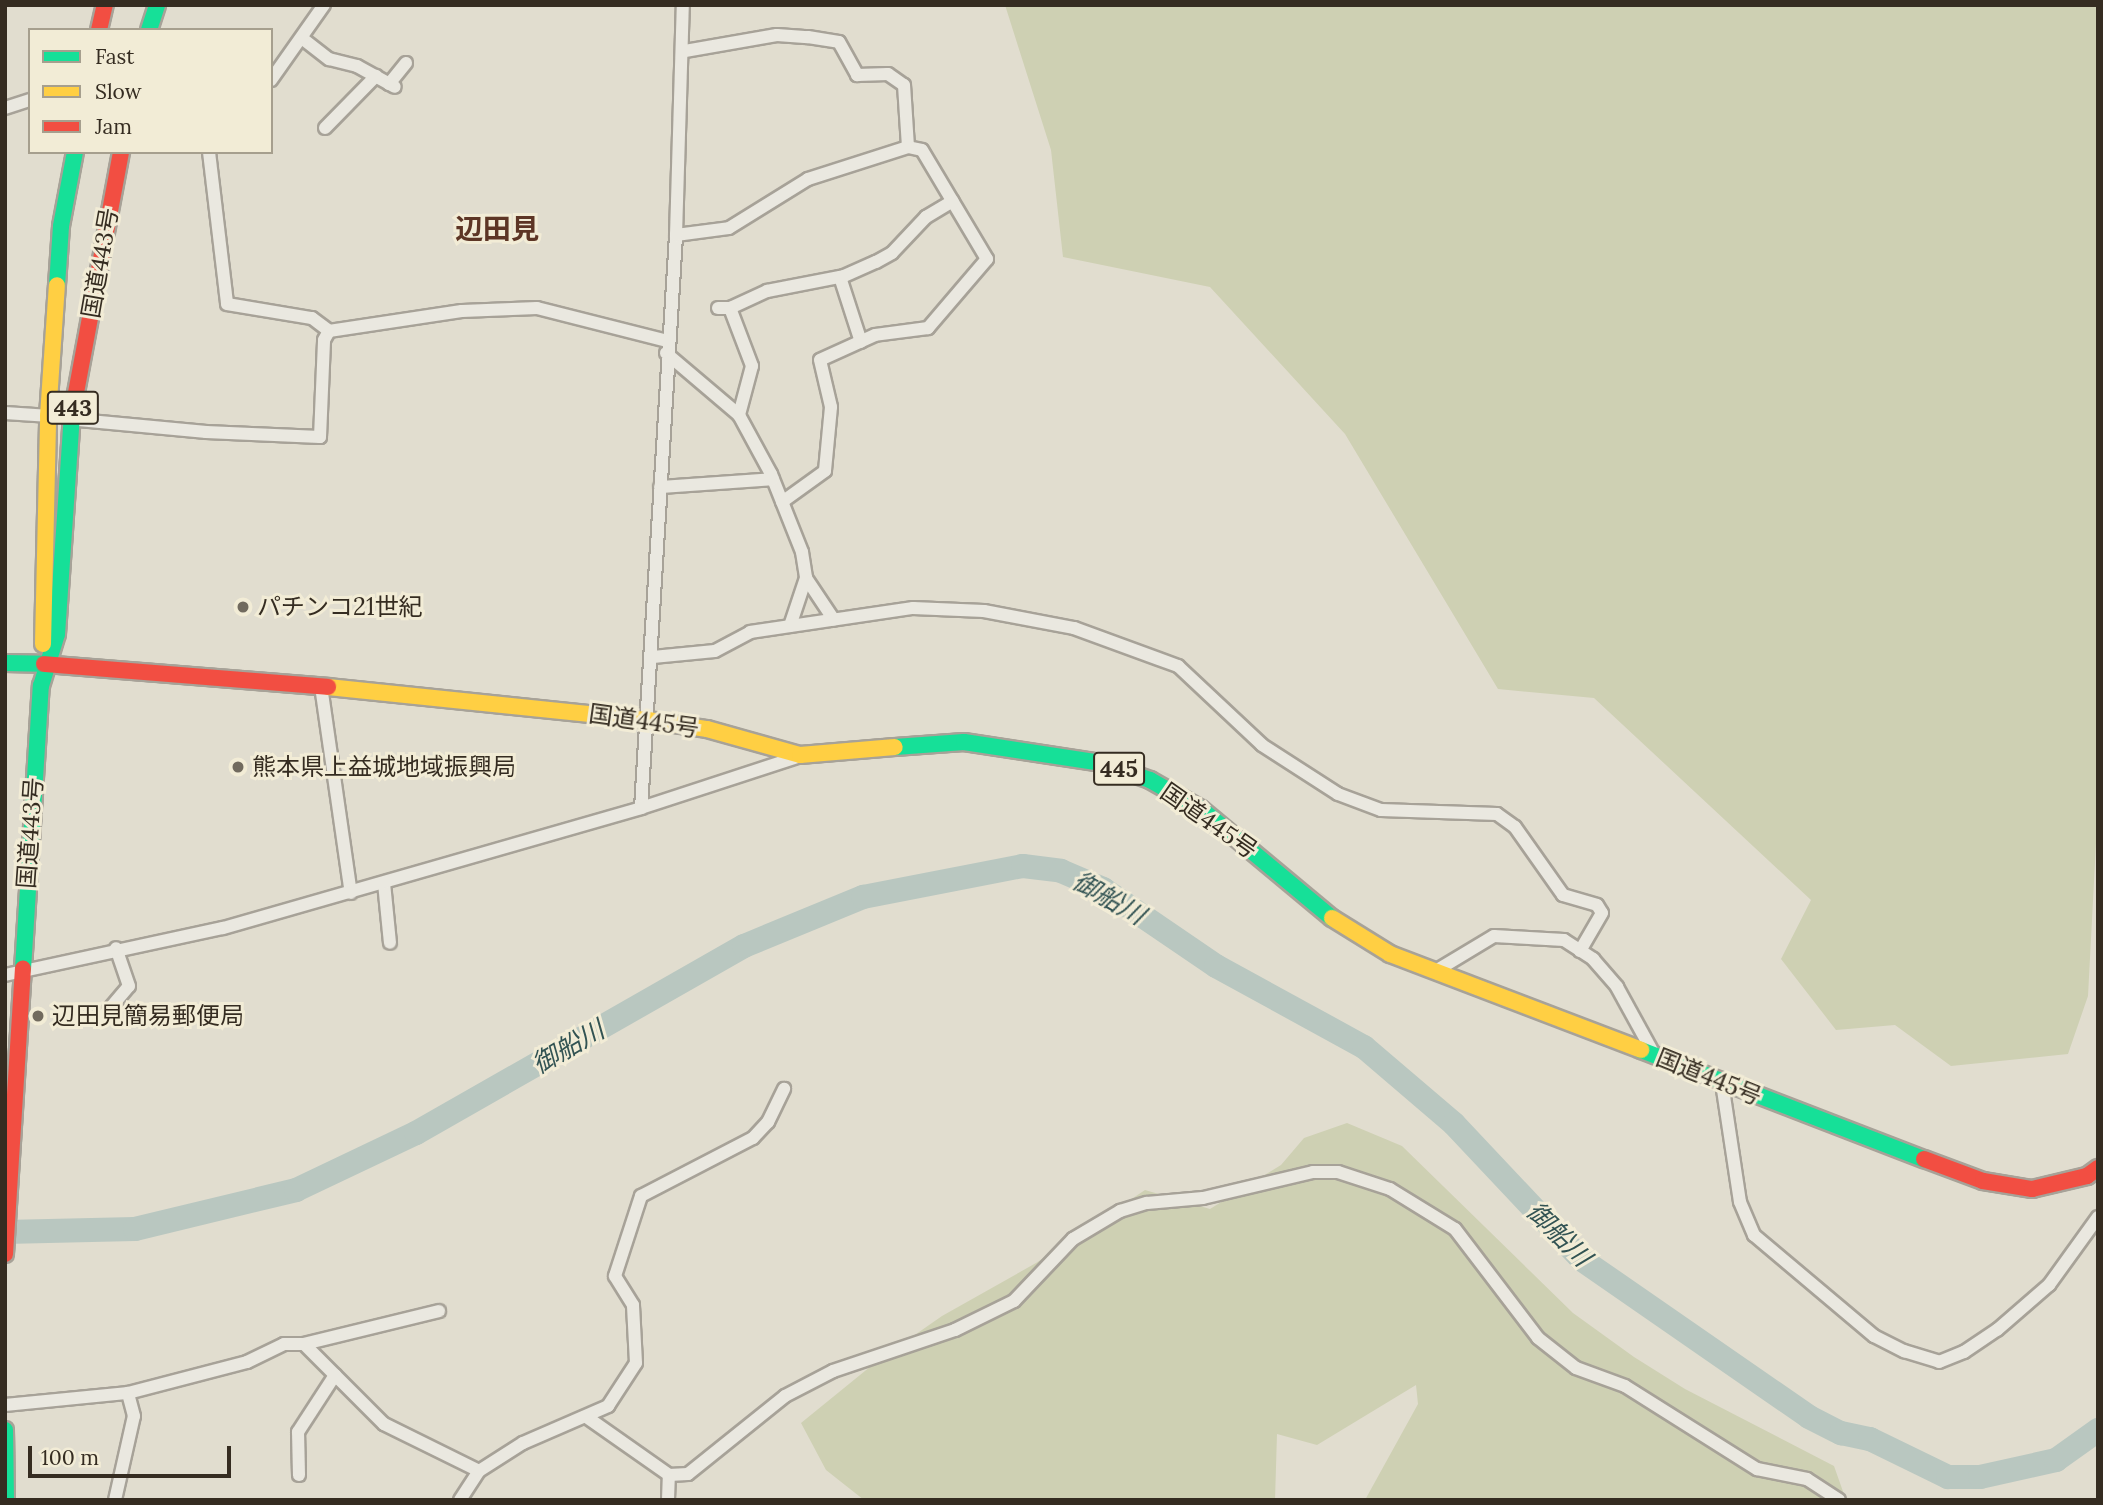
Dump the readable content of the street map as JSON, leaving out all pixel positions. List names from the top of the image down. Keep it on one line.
{"streets":{"main road":["国道443号","443","国道445号","445"]},"crossings":[["国道443号","国道445号"]],"districts":["辺田見"],"water":["御船川"],"places":["パチンコ21世紀","熊本県上益城地域振興局","辺田見簡易郵便局"],"legend":["Fast","Slow","Jam"],"scale_bar":"100 m"}
